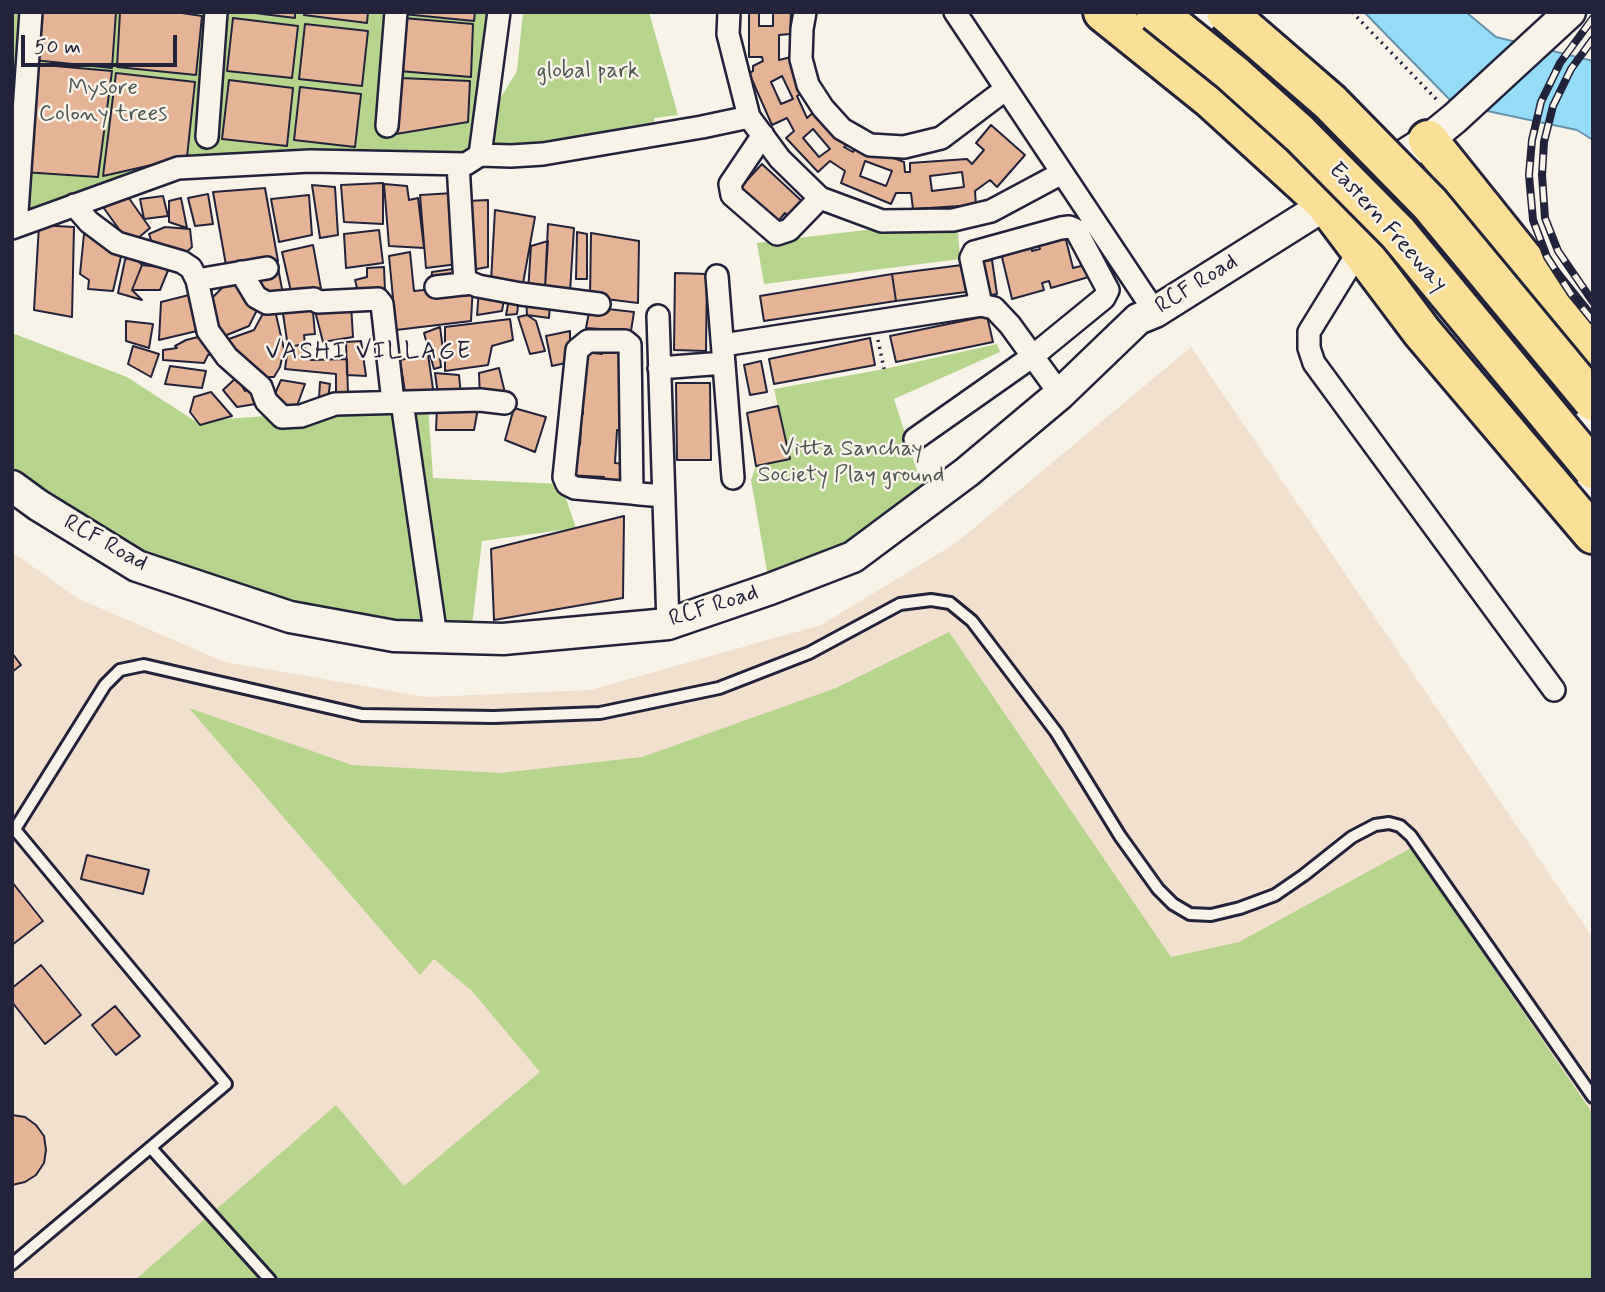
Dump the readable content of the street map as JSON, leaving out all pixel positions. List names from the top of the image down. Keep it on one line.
{"streets":{"highway":["Eastern Freeway"],"street":["RCF Road"]},"districts":["VASHI VILLAGE"],"parks":["global park","Mysore Colony trees","Vitta Sanchay Society Play ground"],"scale_bar":"50 m"}
